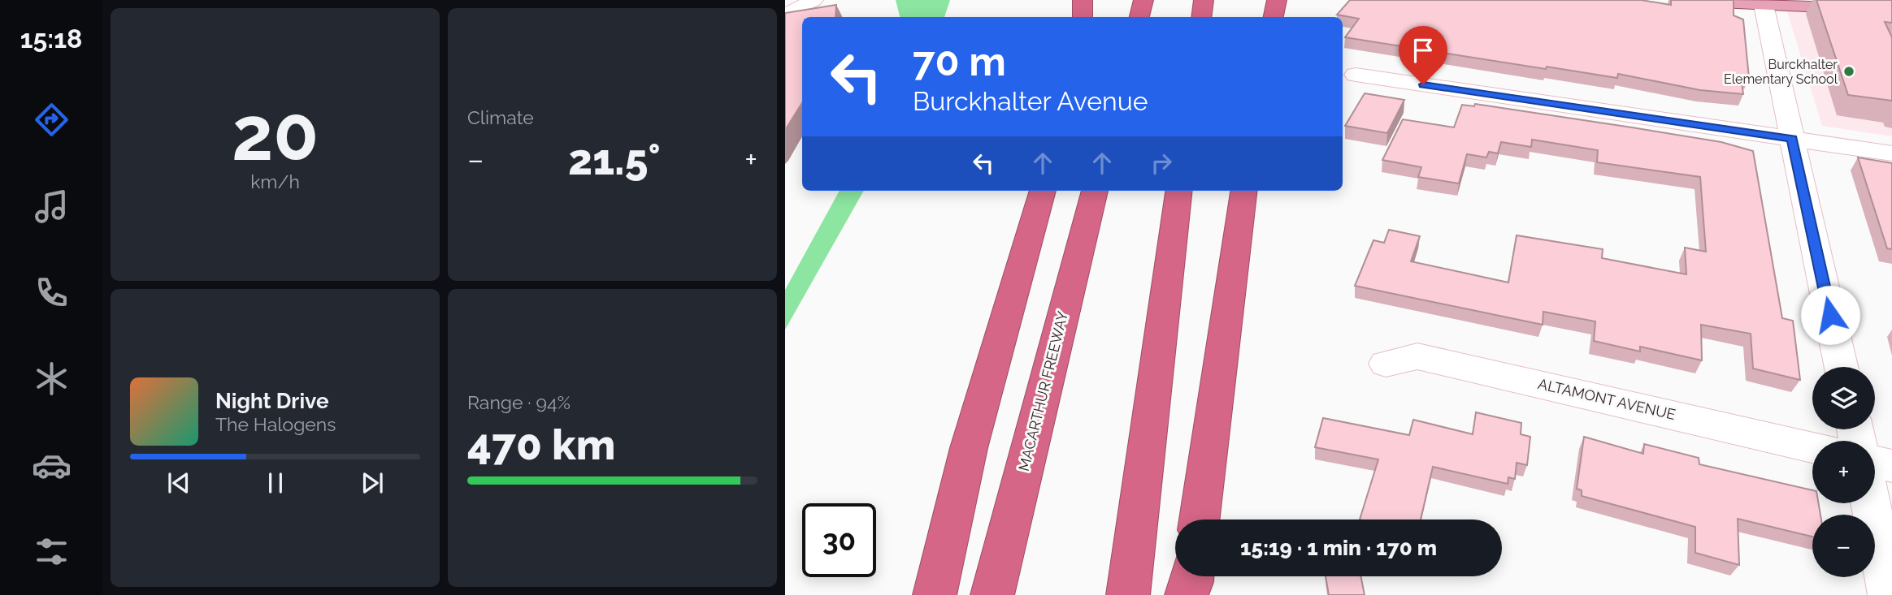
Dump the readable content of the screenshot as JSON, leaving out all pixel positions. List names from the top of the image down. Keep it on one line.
{"streets":{"highway":["MACARTHUR FREEWAY"],"street":["ALTAMONT AVENUE"]},"places":["Burckhalter Elementary School"],"page":{"tabs":"15:18","tile":[["20","km/h"],"Climate",["Range · 94%","470 km"]],"turn":["70 m","Burckhalter Avenue"],"heat":["−","21.5°","+"],"map_buttons":["+","−"],"song":["Night Drive","The Halogens"],"limit":"30","trip":"15:19 · 1 min · 170 m"}}
